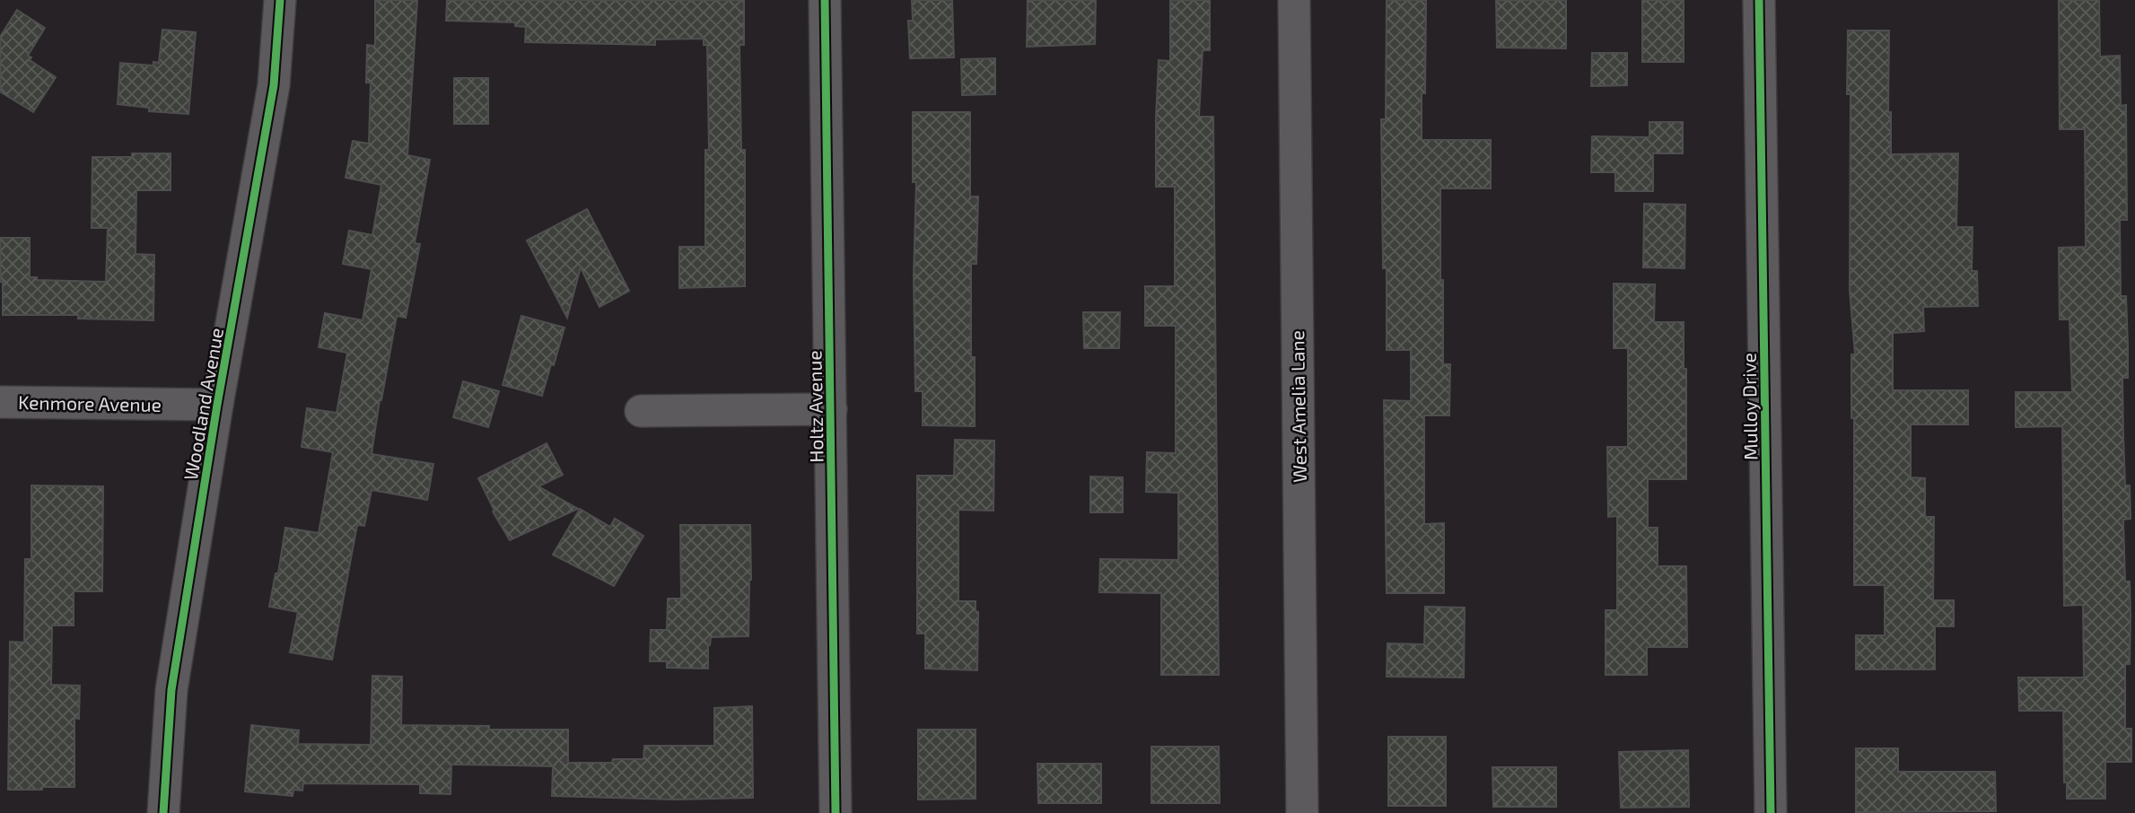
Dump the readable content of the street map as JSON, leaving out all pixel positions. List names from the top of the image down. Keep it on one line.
{"streets":{"street":["Kenmore Avenue","Woodland Avenue","Holtz Avenue","West Amelia Lane","Mulloy Drive"]},"crossings":[["Kenmore Avenue","Woodland Avenue"]]}
